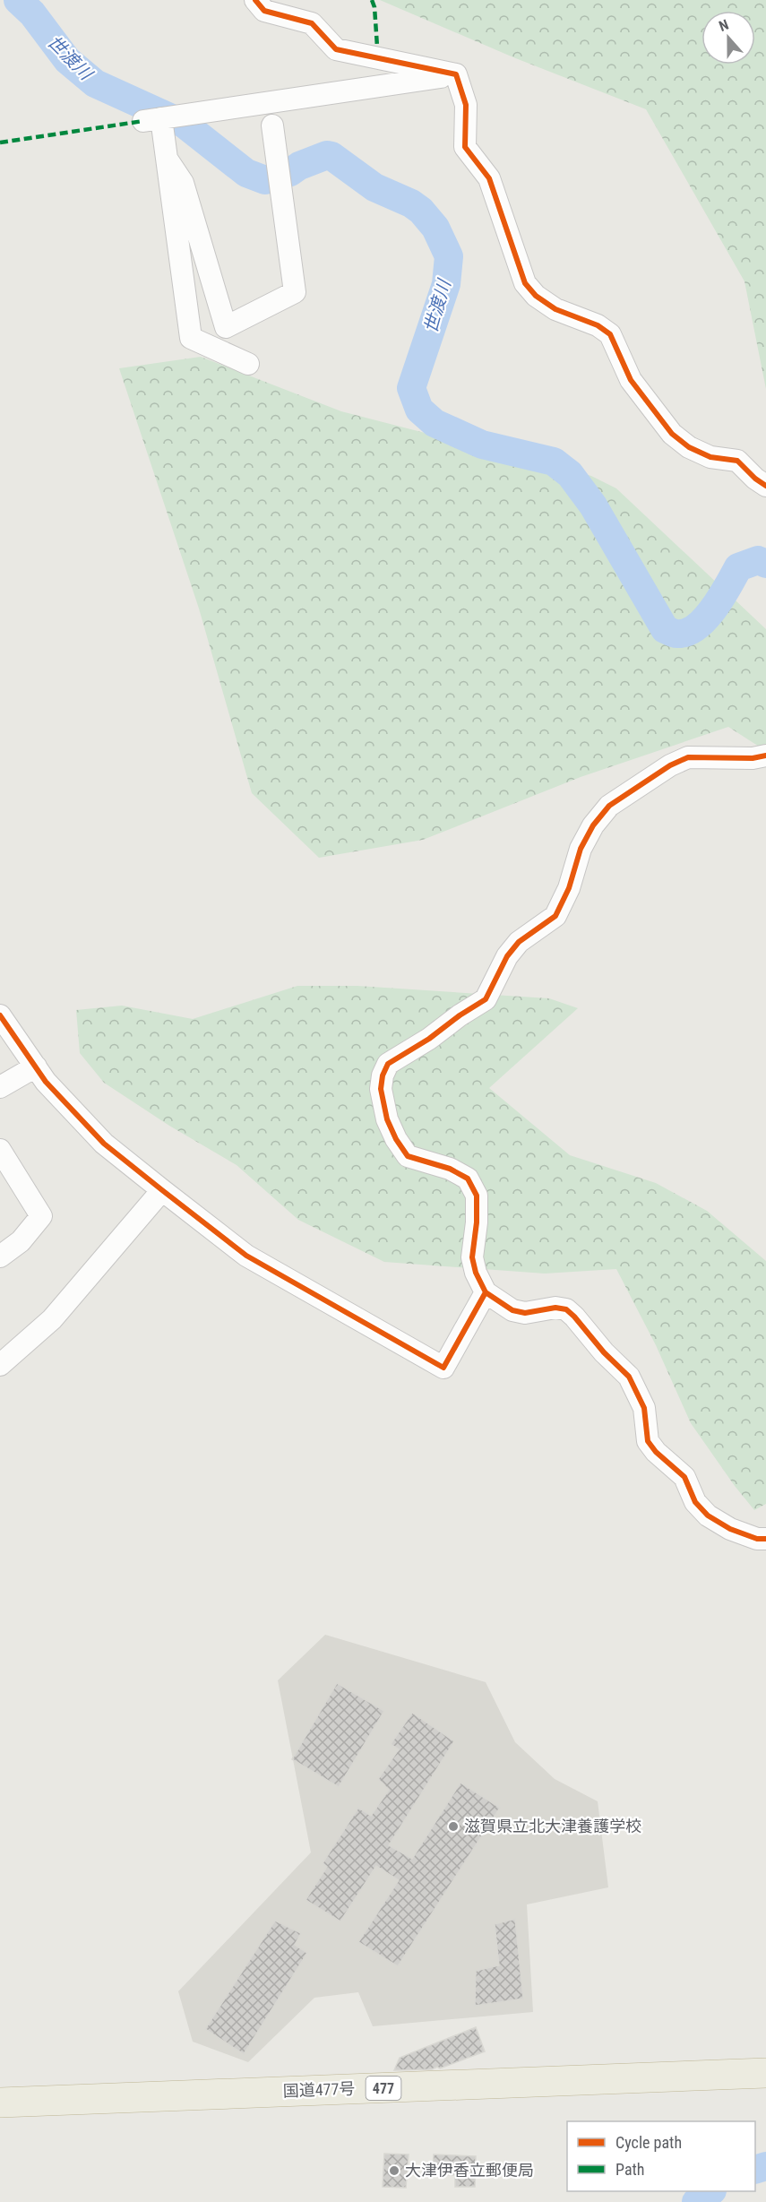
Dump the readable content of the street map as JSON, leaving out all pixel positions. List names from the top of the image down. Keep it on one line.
{"streets":{"highway":["477","国道477号"]},"water":["世渡川"],"places":["滋賀県立北大津養護学校","大津伊香立郵便局"],"legend":["Cycle path","Path"],"north":"top"}
